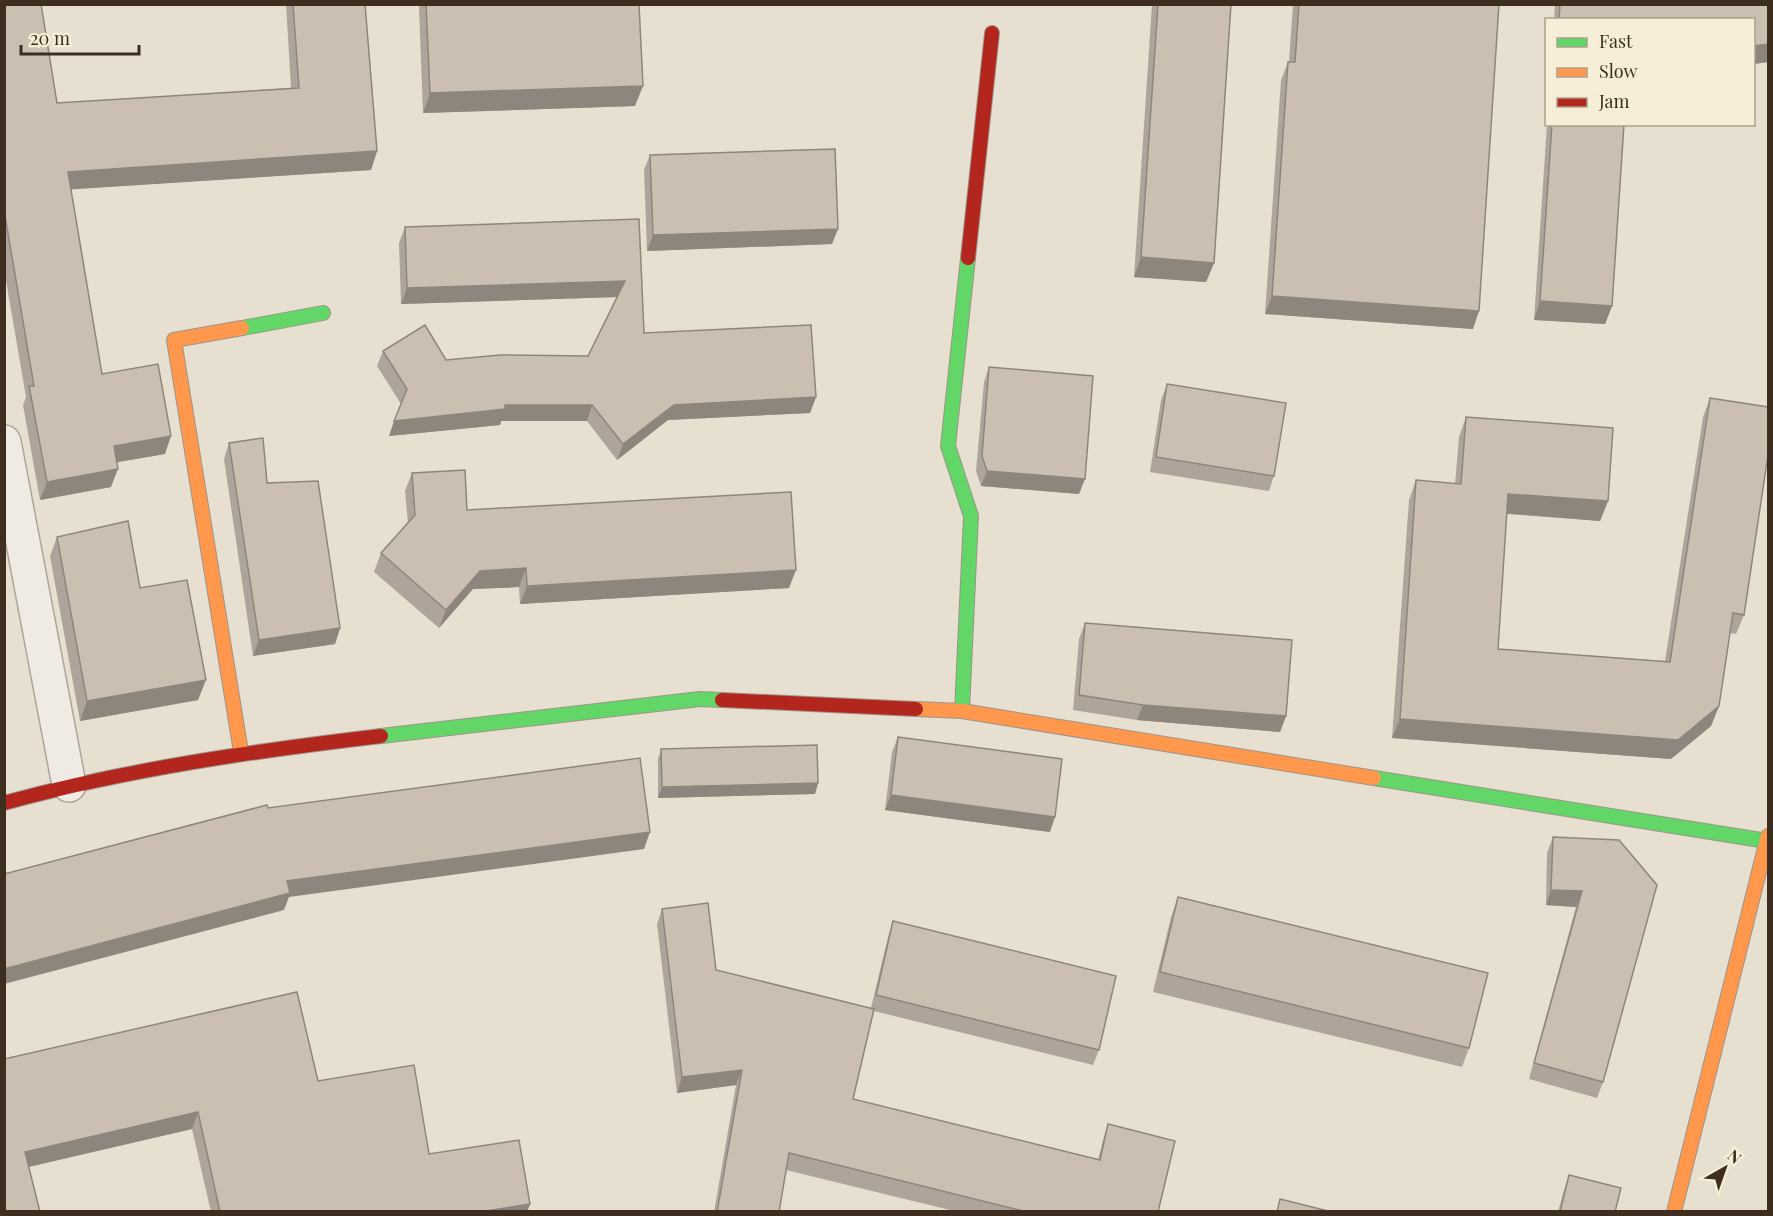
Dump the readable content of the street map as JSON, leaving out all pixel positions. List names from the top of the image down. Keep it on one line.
{"legend":["Fast","Slow","Jam"],"scale_bar":"20 m","north":"top right"}
